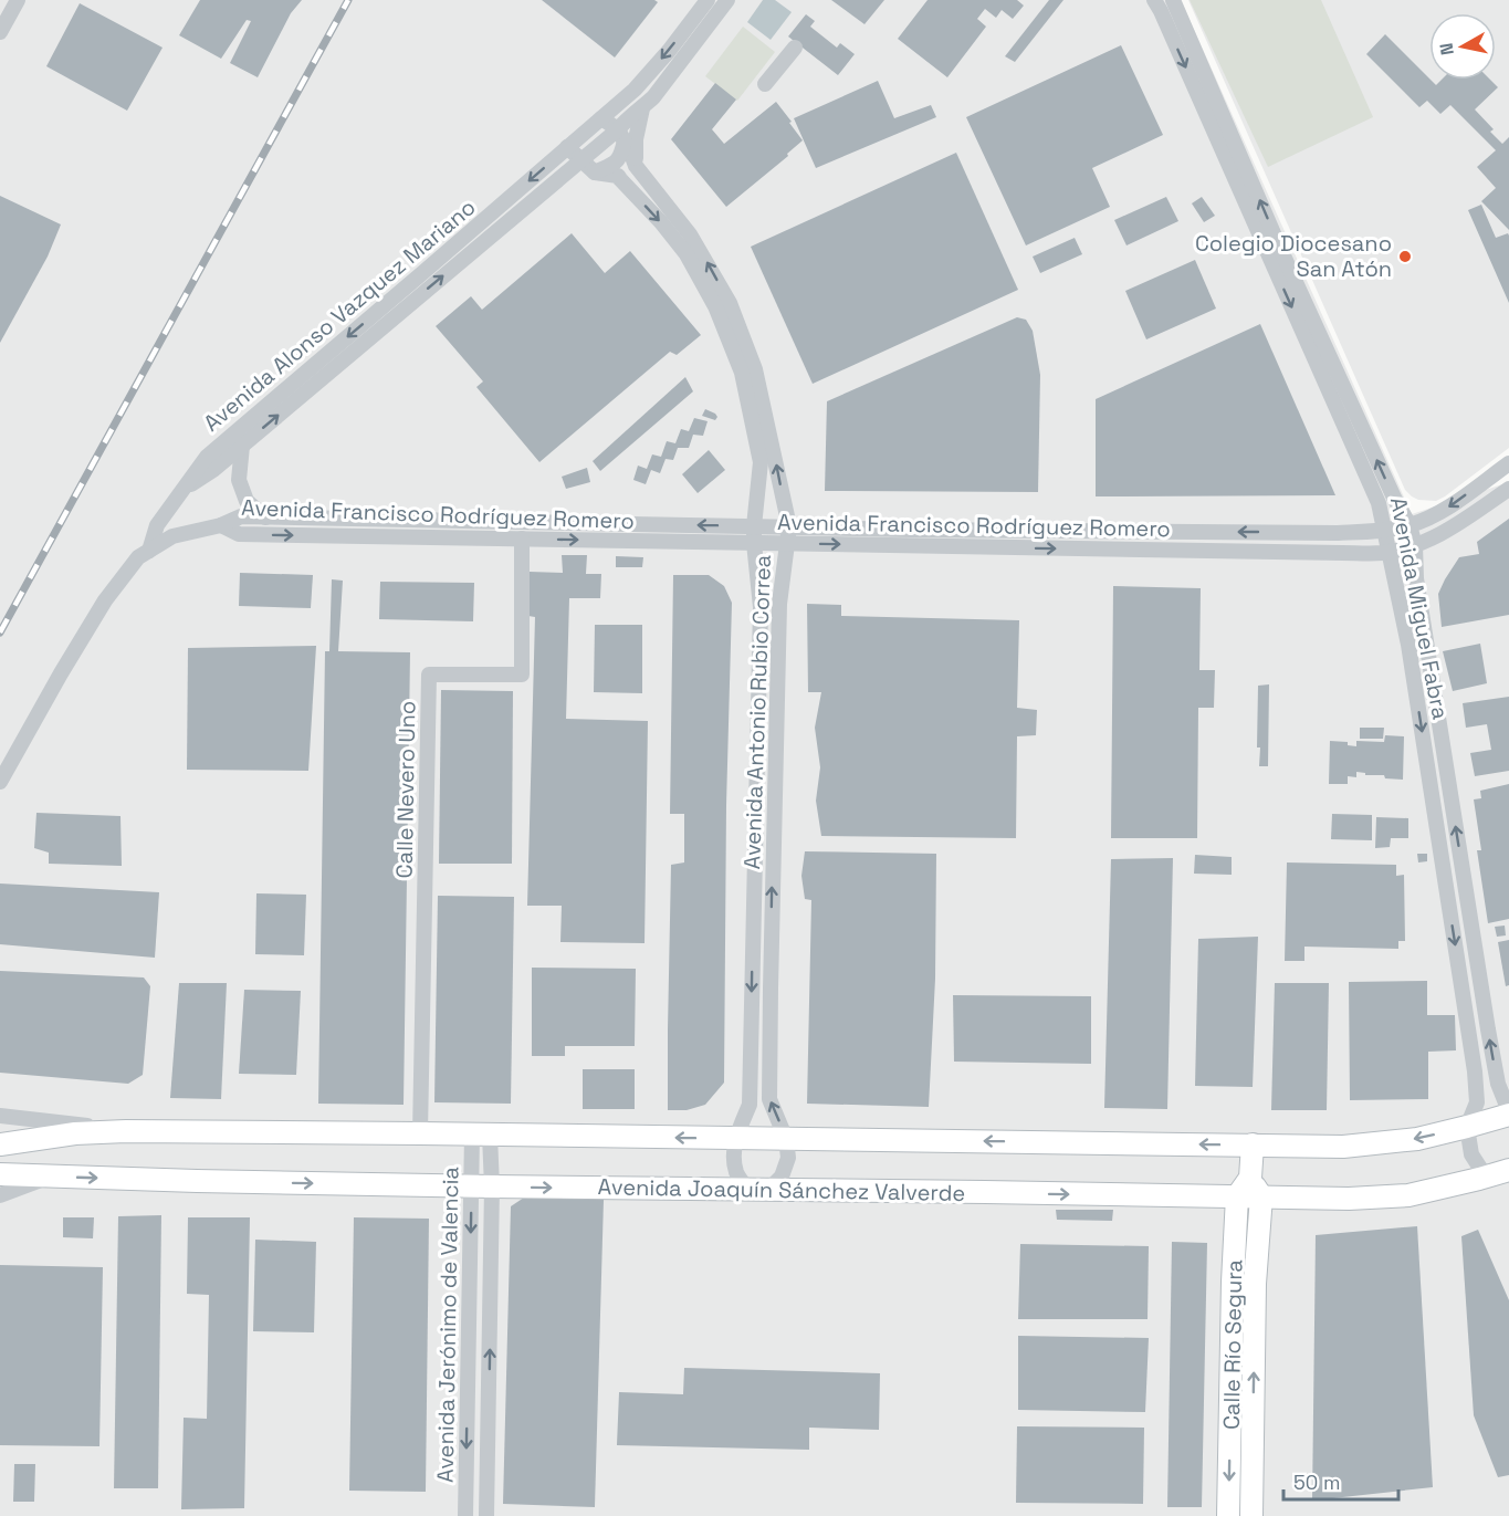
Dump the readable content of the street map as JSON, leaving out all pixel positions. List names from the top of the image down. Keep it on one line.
{"streets":{"main road":["Avenida Joaquín Sánchez Valverde","Calle Río Segura"],"street":["Avenida Alonso Vazquez Mariano","Avenida Francisco Rodríguez Romero","Avenida Miguel Fabra","Avenida Antonio Rubio Correa","Calle Nevero Uno","Avenida Jerónimo de Valencia"]},"crossings":[["Avenida Alonso Vazquez Mariano","Avenida Francisco Rodríguez Romero"],["Avenida Alonso Vazquez Mariano","Avenida Antonio Rubio Correa"],["Avenida Francisco Rodríguez Romero","Avenida Miguel Fabra"],["Avenida Francisco Rodríguez Romero","Avenida Antonio Rubio Correa"],["Avenida Francisco Rodríguez Romero","Calle Nevero Uno"],["Avenida Miguel Fabra","Avenida Joaquín Sánchez Valverde"],["Avenida Antonio Rubio Correa","Avenida Joaquín Sánchez Valverde"],["Avenida Joaquín Sánchez Valverde","Avenida Jerónimo de Valencia"],["Avenida Joaquín Sánchez Valverde","Calle Río Segura"]],"places":["Colegio Diocesano San Atón"],"scale_bar":"50 m","north":"left"}
